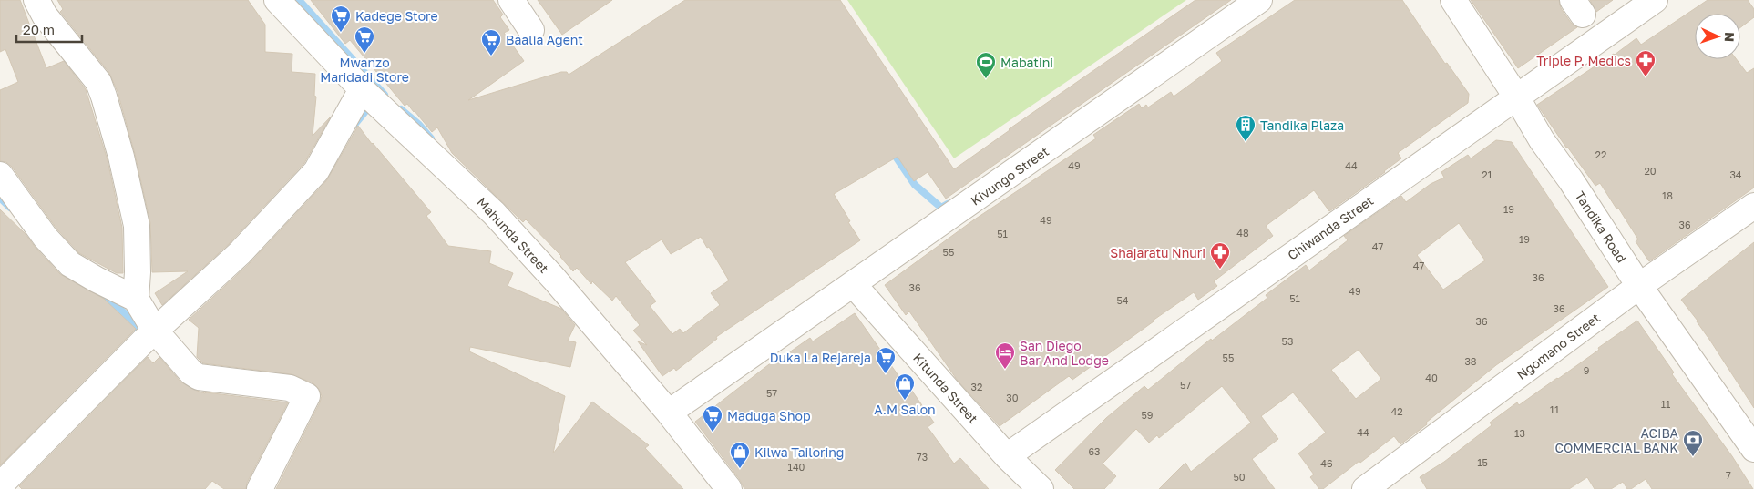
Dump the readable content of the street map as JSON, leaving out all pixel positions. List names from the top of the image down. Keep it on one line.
{"streets":{"street":["Kivungo Street","Tandika Road","Chiwanda Street","Mahunda Street","Ngomano Street","Kitunda Street"]},"crossings":[["Kivungo Street","Mahunda Street"],["Kivungo Street","Kitunda Street"],["Tandika Road","Chiwanda Street"],["Tandika Road","Ngomano Street"],["Chiwanda Street","Kitunda Street"]],"places":{"supermarket":["Kadege Store","Mwanzo Maridadi Store","Baalia Agent","Duka La Rejareja","Maduga Shop"],"pharmacy":["Triple P. Medics","Shajaratu Nnuri"],"sports":["Mabatini"],"building":["Tandika Plaza"],"hotel":["San Diego Bar And Lodge"],"shop":["A.M Salon","Kilwa Tailoring"],"bank":["ACIBA COMMERCIAL BANK"]},"house_numbers":["22","49","44","20","21","34","18","19","49","36","48","51","19","47","55","47","36","36","49","51","54","36","36","53","55","38","9","40","57","32","57","30","11","11","42","59","44","13","63","73","15","46","140","7","50"],"scale_bar":"20 m","north":"right"}
